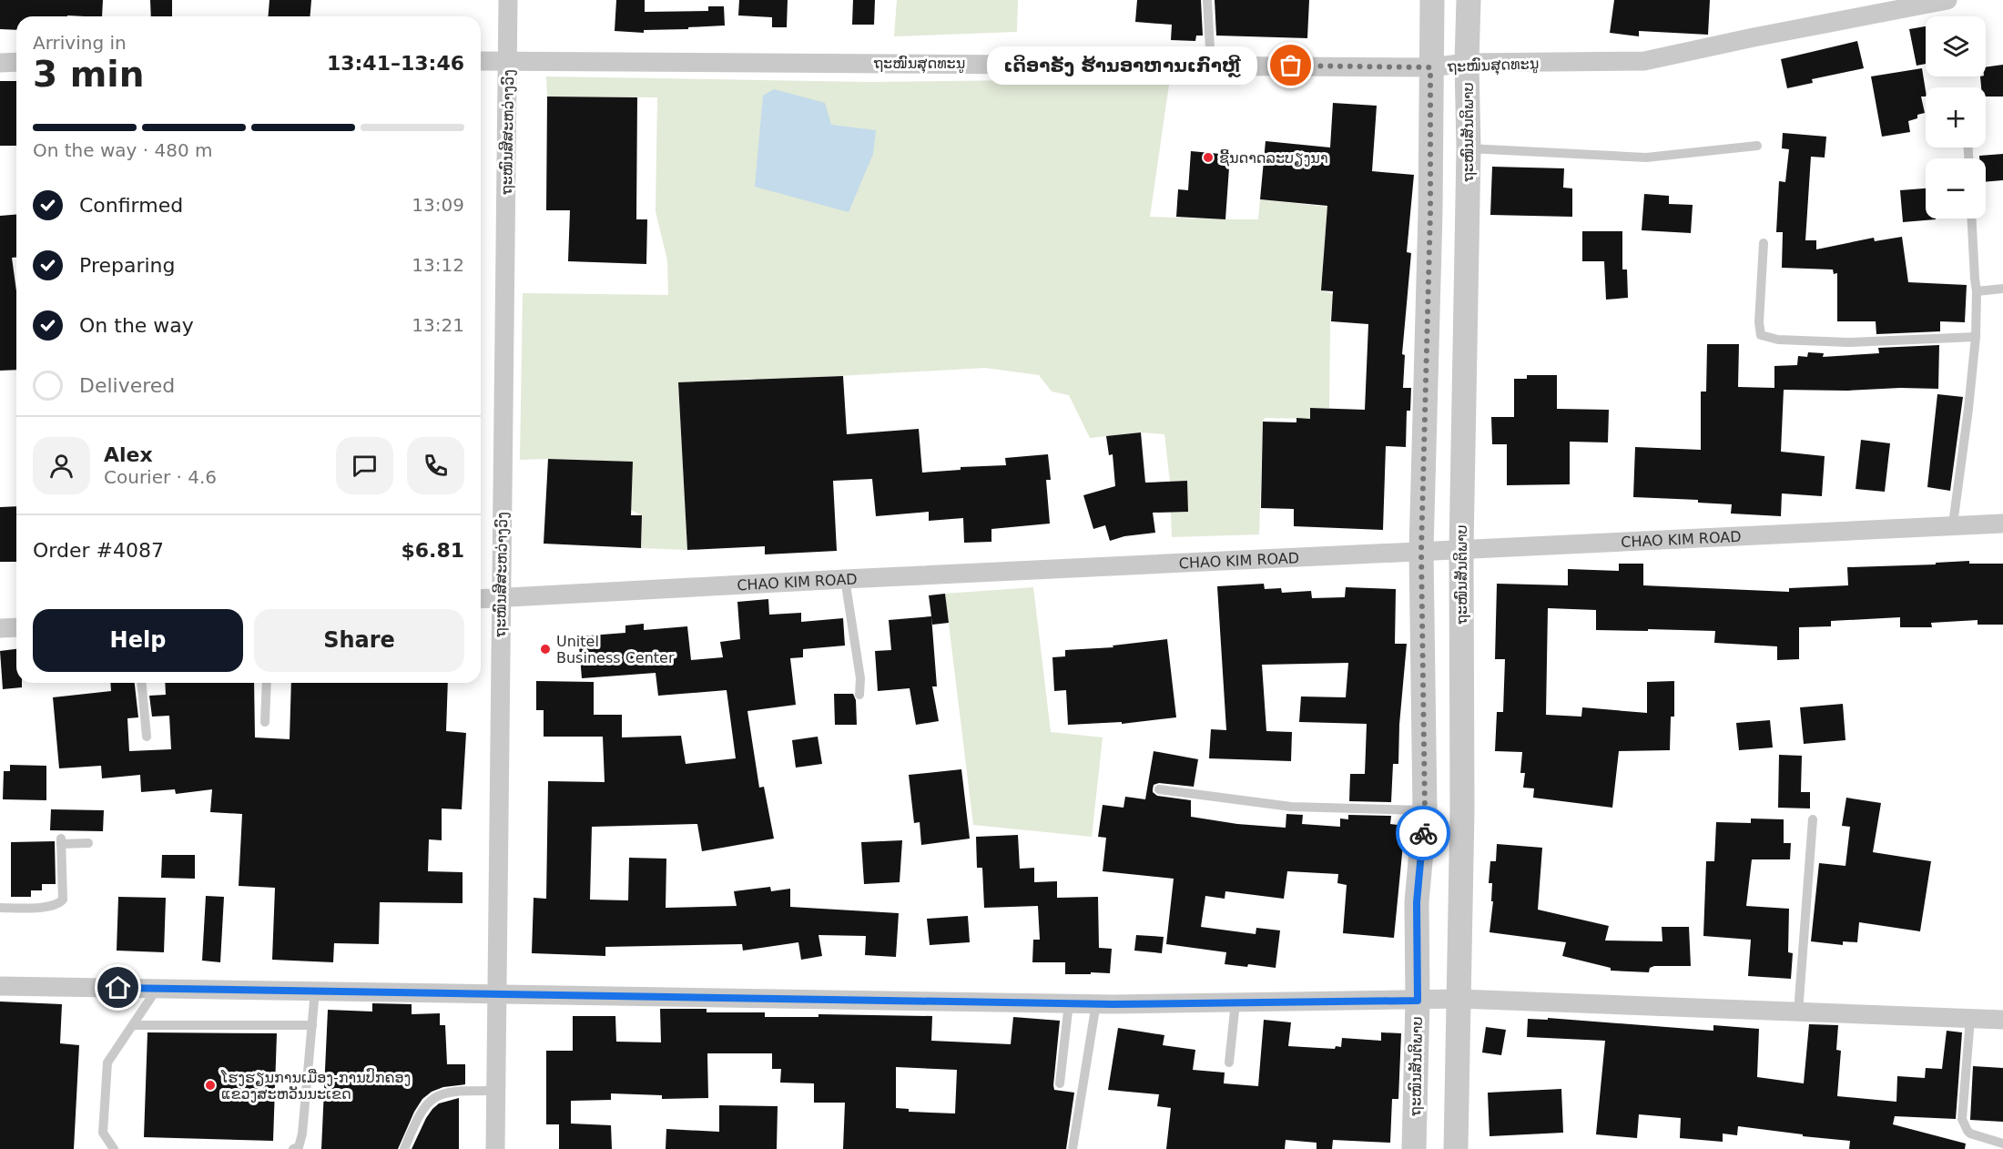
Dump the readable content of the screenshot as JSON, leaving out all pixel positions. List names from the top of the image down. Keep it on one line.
{"streets":{"street":["ຖະໜົນສຸດທະນູ","ຖະໜົນສີສະຫວ່າງວົງ","ຖະໜົນສັນຕິພາບ","CHAO KIM ROAD"]},"crossings":[["ຖະໜົນສຸດທະນູ","ຖະໜົນສີສະຫວ່າງວົງ"],["ຖະໜົນສຸດທະນູ","ຖະໜົນສັນຕິພາບ"],["ຖະໜົນສີສະຫວ່າງວົງ","CHAO KIM ROAD"],["ຖະໜົນສັນຕິພາບ","CHAO KIM ROAD"]],"places":["ເດິອາຣັງ ຮ້ານອາຫານເກົາຫຼີ","ຊີ້ນດາດລະບຽງນາ","Unitel Business Center","ໂຮງຮຽນການເມືອງ-ການປົກຄອງ ແຂວງສະຫວັນນະເຂດ"],"page":{"map_buttons":["+","−"],"heading":["3 min","Arriving in","13:41–13:46"],"panel":["Alex","Courier · 4.6","Order #4087","$6.81"],"bubble":"ເດິອາຣັງ ຮ້ານອາຫານເກົາຫຼີ","bar":"On the way · 480 m","list":[["Confirmed","13:09"],["Preparing","13:12"],["On the way","13:21"],"Delivered"],"buttons":["Help","Share"]}}
